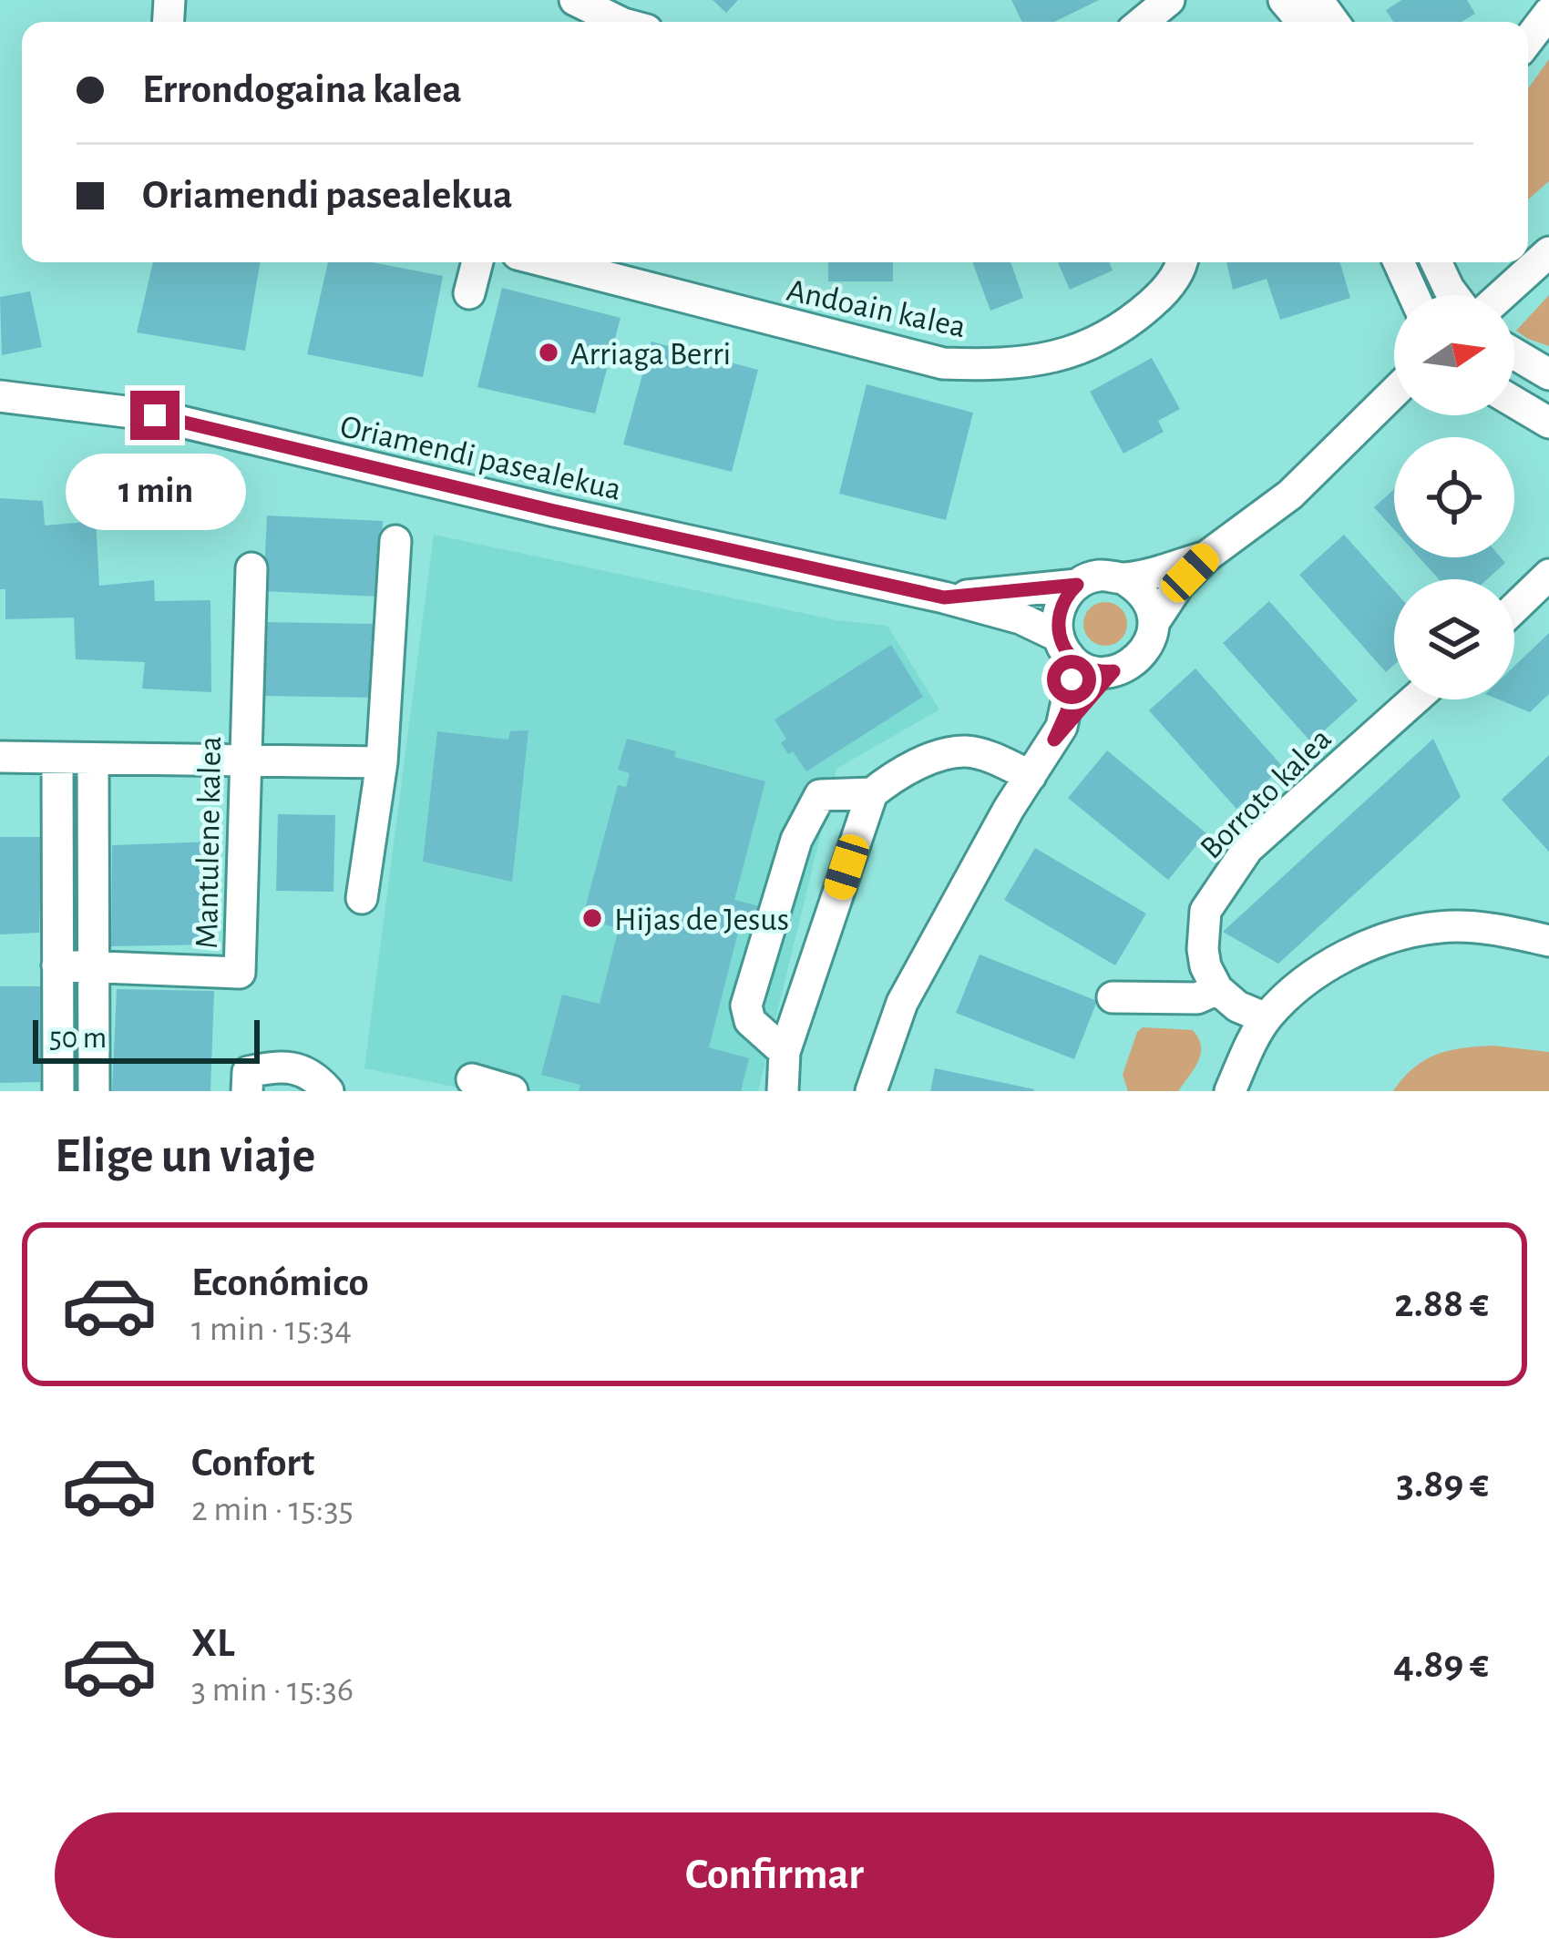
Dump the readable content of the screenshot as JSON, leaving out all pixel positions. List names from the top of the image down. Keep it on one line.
{"streets":{"street":["Andoain kalea","Oriamendi pasealekua","Borroto kalea","Mantulene kalea"]},"places":["Arriaga Berri","Hijas de Jesus"],"scale_bar":"50 m","north":"right","page":{"banner":["Errondogaina kalea","Oriamendi pasealekua"],"bubble":"1 min","scale":"50 m","heading":"Elige un viaje","list":[{"name":"Económico","note":"1 min · 15:34","value":"2.88 €"},{"name":"Confort","note":"2 min · 15:35","value":"3.89 €"},{"name":"XL","note":"3 min · 15:36","value":"4.89 €"}],"buttons":"Confirmar"}}
